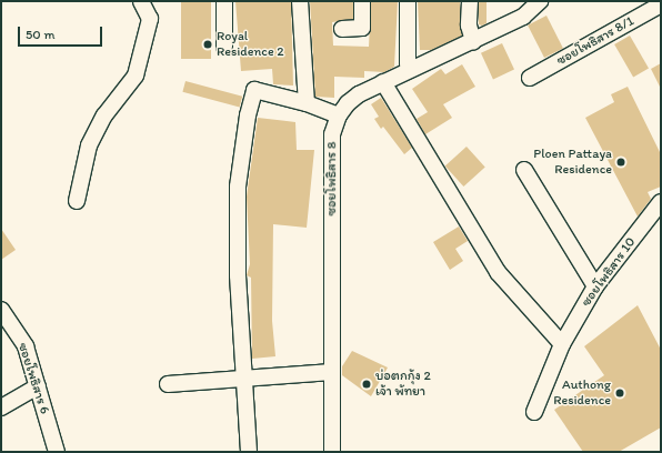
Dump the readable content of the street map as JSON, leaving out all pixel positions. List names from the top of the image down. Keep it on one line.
{"streets":{"street":["ซอยโพธิสาร 8/1","ซอยโพธิสาร 8","ซอยโพธิสาร 10","ซอยโพธิสาร 6"]},"places":["Royal Residence 2","Ploen Pattaya Residence","บ่อตกกุ้ง 2 เจ้า พัทยา","Authong Residence"],"scale_bar":"50 m"}
